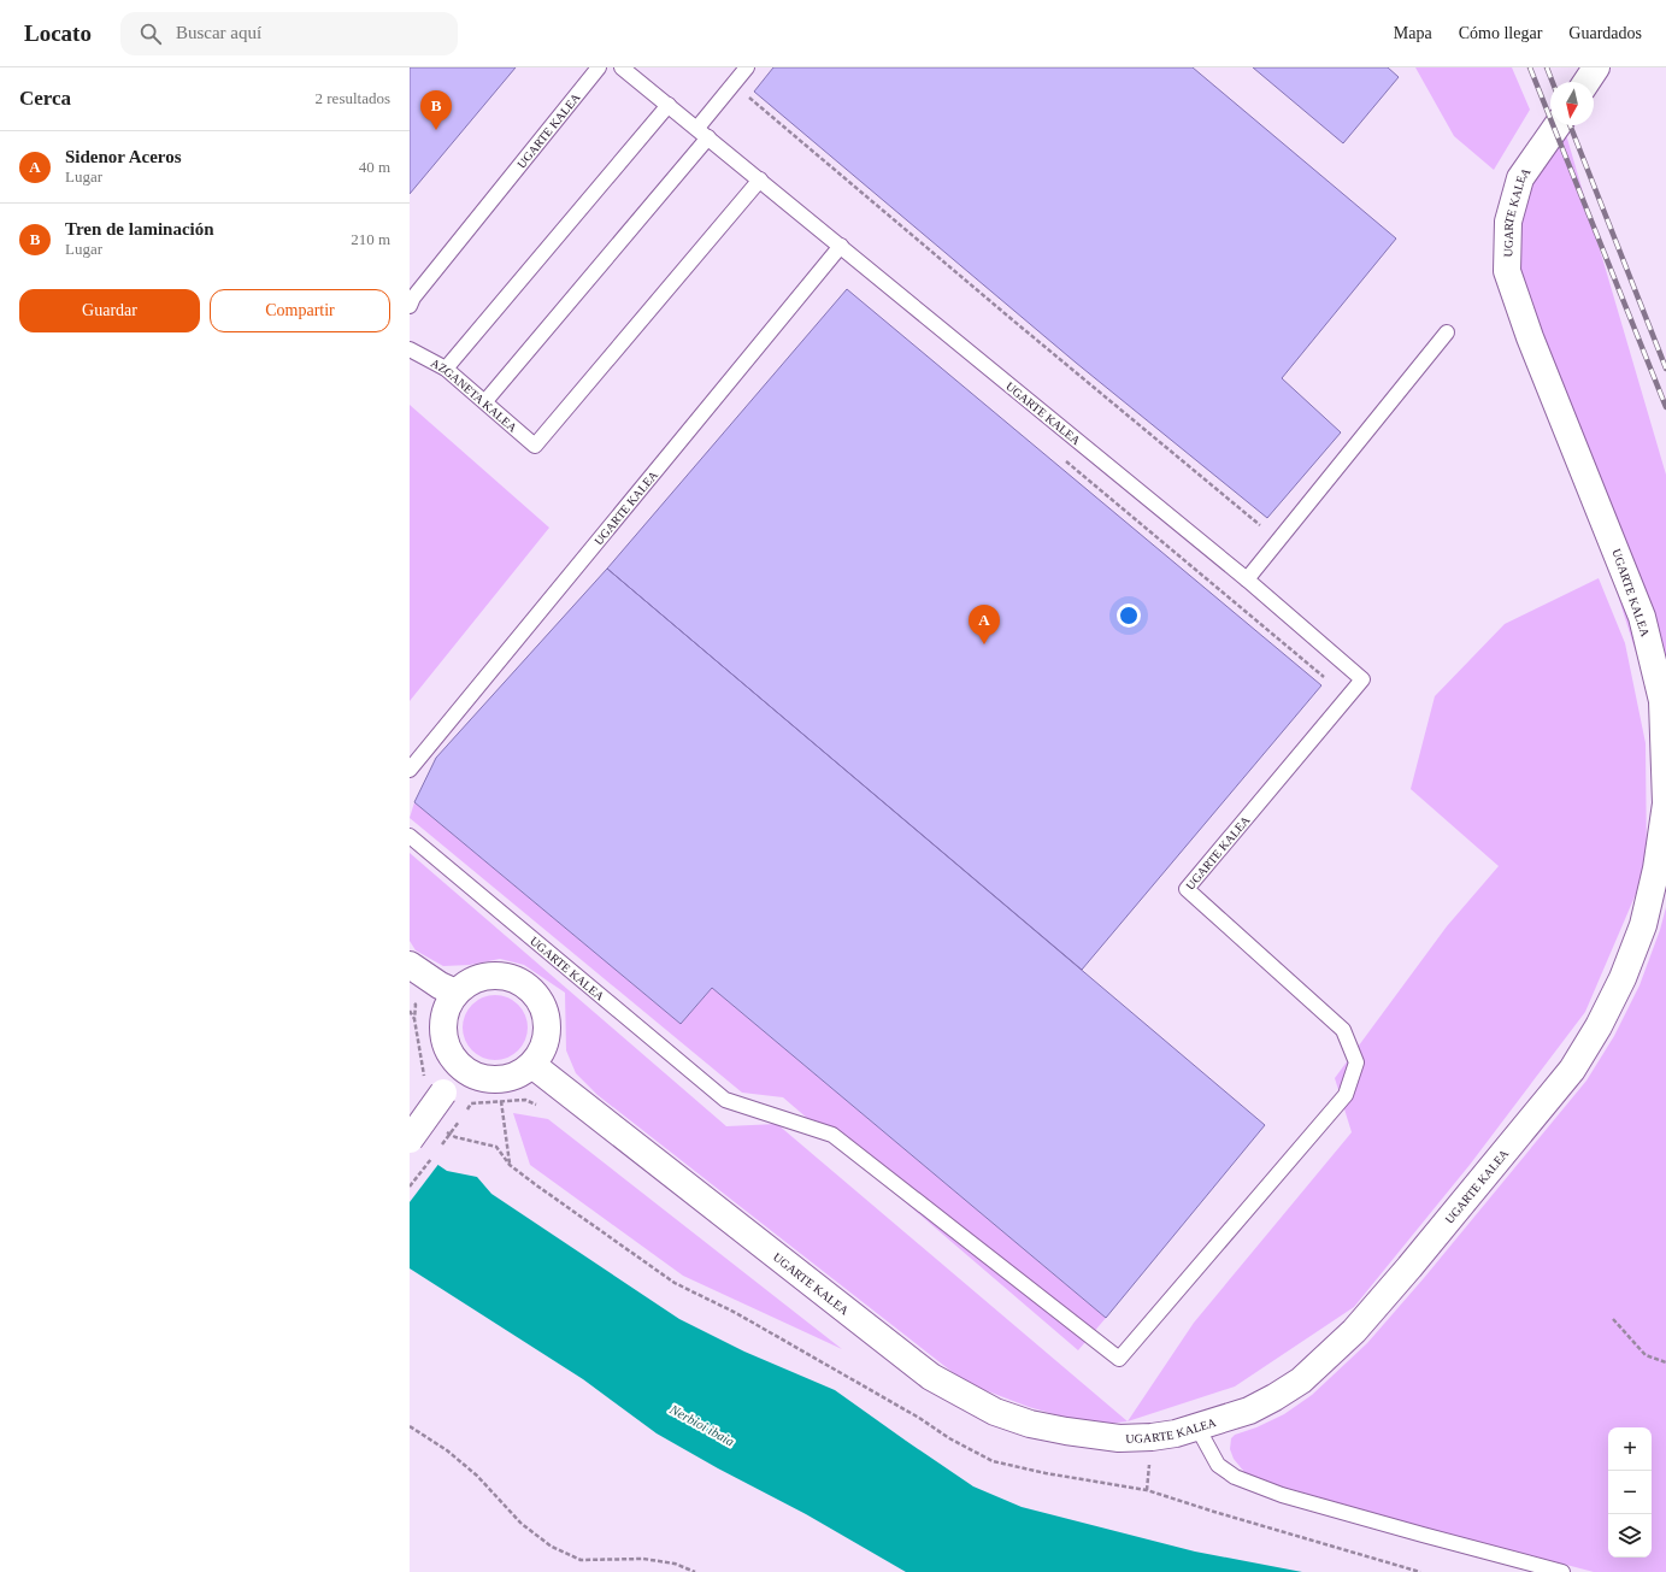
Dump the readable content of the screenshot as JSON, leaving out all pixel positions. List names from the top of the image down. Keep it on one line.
{"streets":{"street":["UGARTE KALEA"],"lane":["AZGANETA KALEA"]},"crossings":[["UGARTE KALEA","AZGANETA KALEA"]],"water":["Nerbioi ibaia"],"north":"bottom","page":{"header":"Locato","search":"Buscar aquí","nav":["Mapa","Cómo llegar","Guardados"],"heading":["Cerca","2 resultados"],"pins":["B","A"],"list":[{"mark":"A","name":"Sidenor Aceros","note":"Lugar","value":"40 m"},{"mark":"B","name":"Tren de laminación","note":"Lugar","value":"210 m"}],"buttons":["Guardar","Compartir"],"map_buttons":["+","−"]}}
